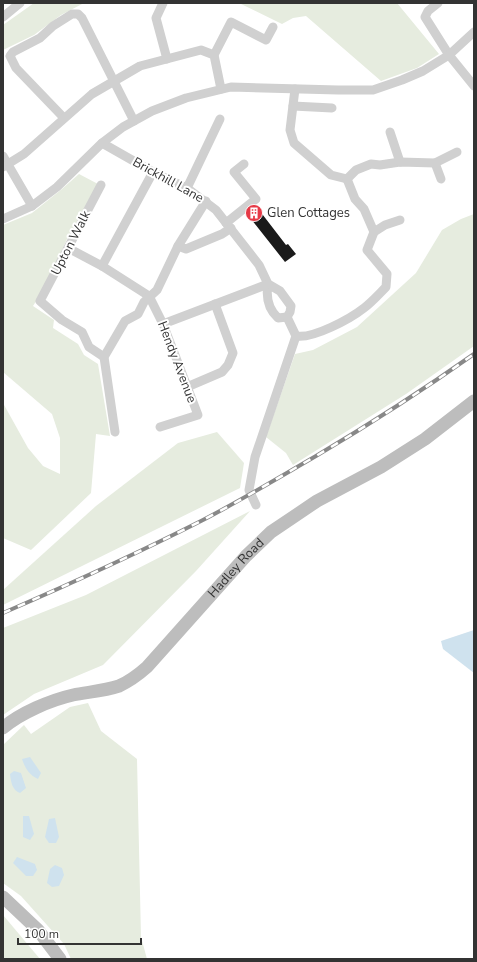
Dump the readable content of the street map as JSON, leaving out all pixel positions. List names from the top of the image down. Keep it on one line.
{"streets":{"street":["Brickhill Lane","Upton Walk","Hendy Avenue","Hadley Road"]},"places":{"building":["Glen Cottages"]},"scale_bar":"100 m"}
